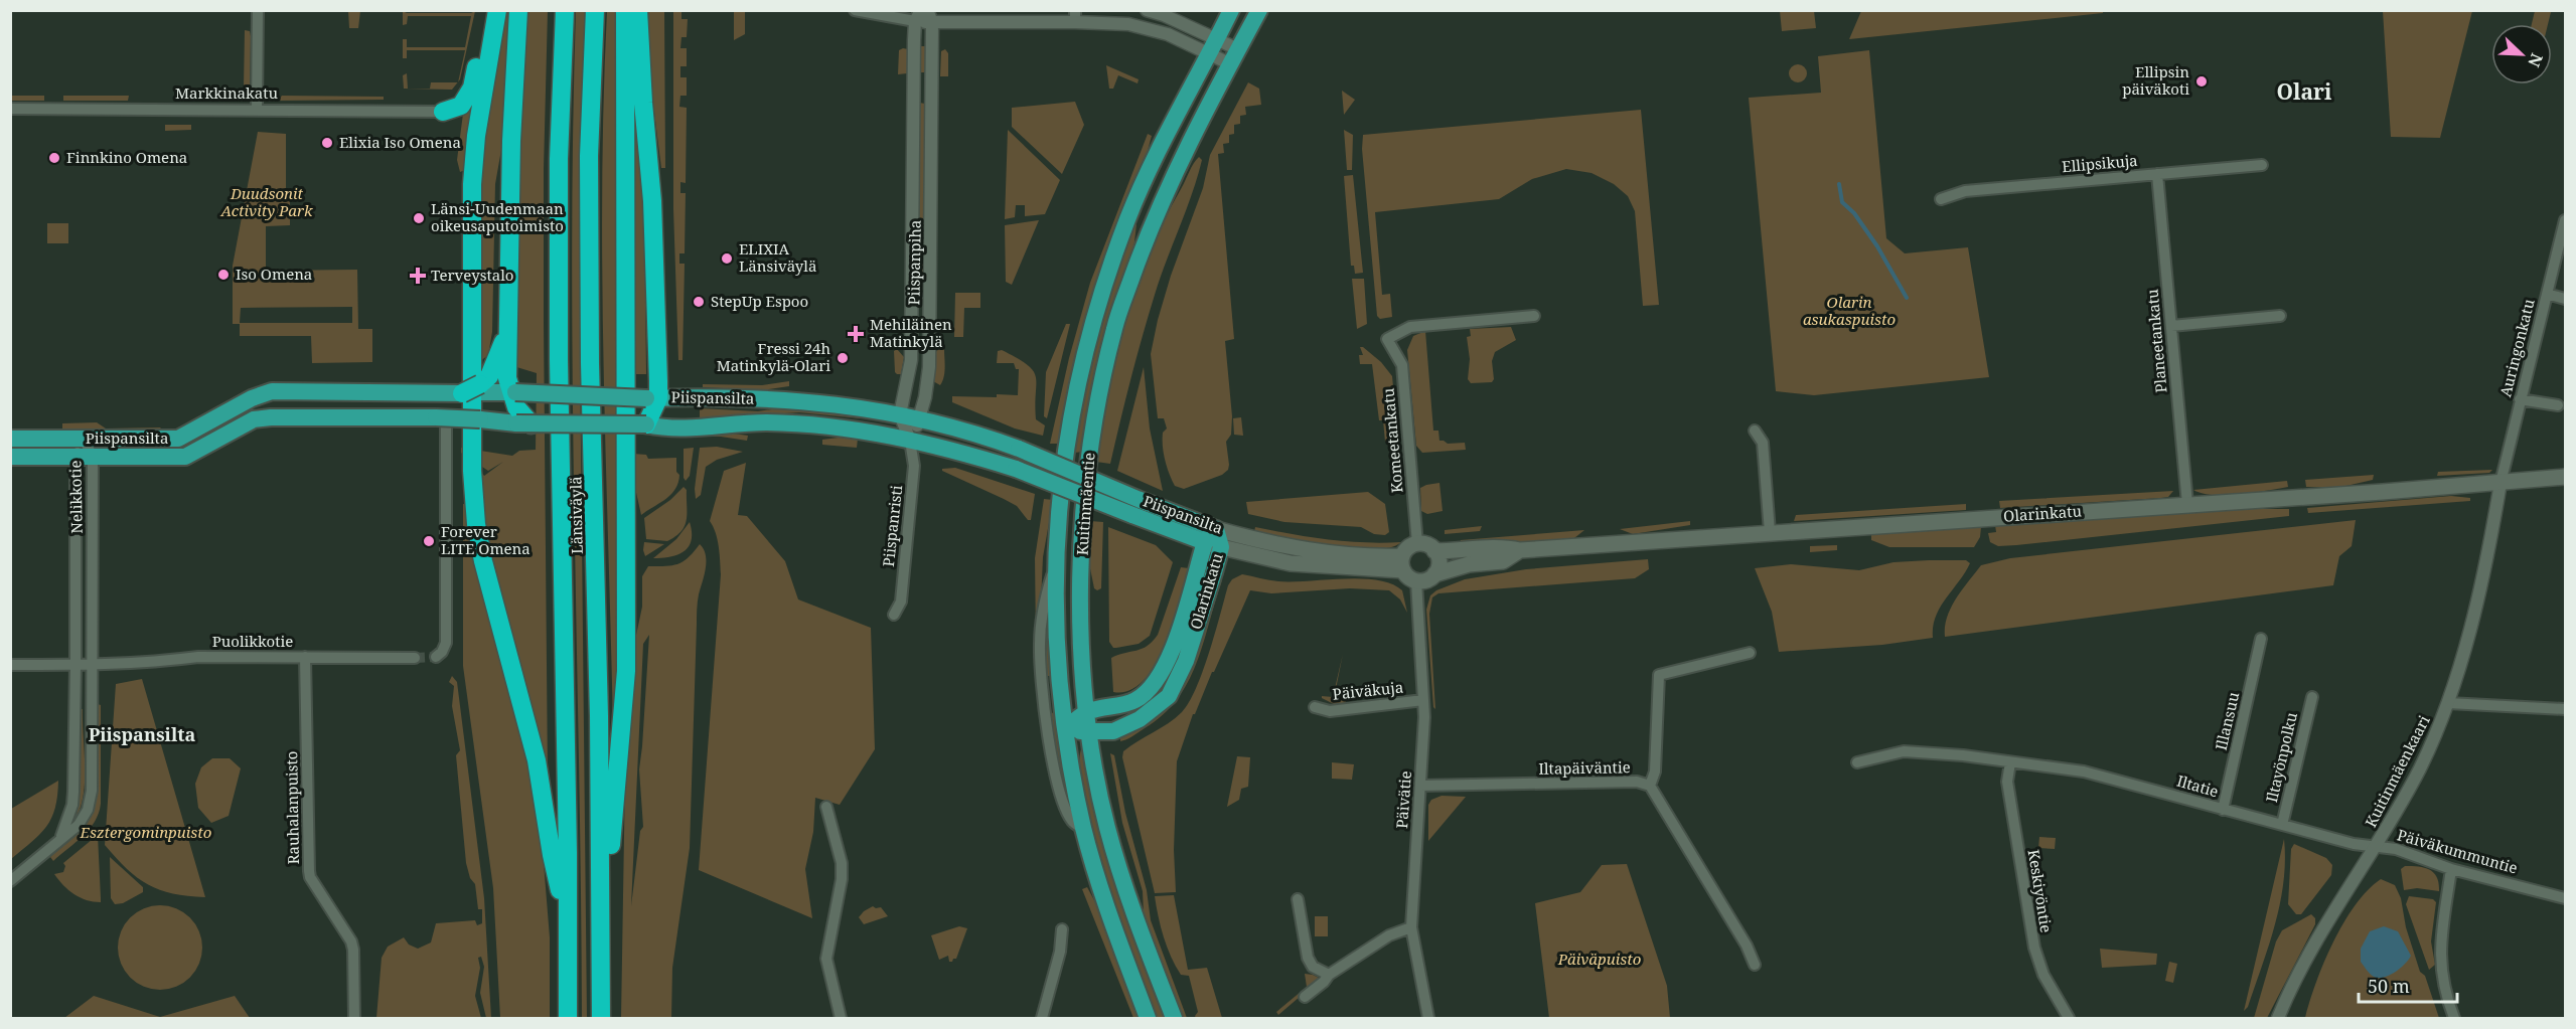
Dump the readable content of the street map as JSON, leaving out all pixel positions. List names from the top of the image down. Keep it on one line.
{"streets":{"highway":["Länsiväylä"],"main road":["Piispansilta","Kuitinmäentie","Olarinkatu"],"street":["Markkinakatu","Ellipsikuja","Piispanpiha","Planeetankatu","Auringonkatu","Komeetankatu","Nelikkotie","Piispanristi","Puolikkotie","Päiväkuja","Illansuu","Iltayönpolku","Iltapäiväntie","Kuitinmäenkaari","Iltatie","Päivätie","Rauhalanpuisto","Päiväkummuntie","Keskiyöntie"]},"crossings":[["Ellipsikuja","Planeetankatu"],["Piispanpiha","Piispansilta"],["Piispanpiha","Piispanristi"],["Planeetankatu","Olarinkatu"],["Auringonkatu","Olarinkatu"],["Auringonkatu","Kuitinmäenkaari"],["Piispansilta","Komeetankatu"],["Piispansilta","Nelikkotie"],["Piispansilta","Olarinkatu"],["Piispansilta","Piispanristi"],["Piispansilta","Päivätie"],["Komeetankatu","Olarinkatu"],["Komeetankatu","Päivätie"],["Nelikkotie","Puolikkotie"],["Kuitinmäentie","Olarinkatu"],["Olarinkatu","Kuitinmäenkaari"],["Olarinkatu","Päivätie"],["Puolikkotie","Rauhalanpuisto"],["Päiväkuja","Päivätie"],["Illansuu","Iltatie"],["Iltayönpolku","Iltatie"],["Iltapäiväntie","Päivätie"],["Kuitinmäenkaari","Iltatie"],["Kuitinmäenkaari","Päiväkummuntie"],["Iltatie","Päiväkummuntie"],["Iltatie","Keskiyöntie"]],"districts":["Olari","Piispansilta"],"parks":["Duudsonit Activity Park","Olarin asukaspuisto","Esztergominpuisto","Päiväpuisto"],"places":{"other":["Ellipsin päiväkoti","Elixia Iso Omena","Finnkino Omena","Länsi-Uudenmaan oikeusaputoimisto","ELIXIA Länsiväylä","Iso Omena","StepUp Espoo","Fressi 24h Matinkylä-Olari","Forever LITE Omena"],"health":["Terveystalo","Mehiläinen Matinkylä"]},"scale_bar":"50 m","north":"bottom right"}
